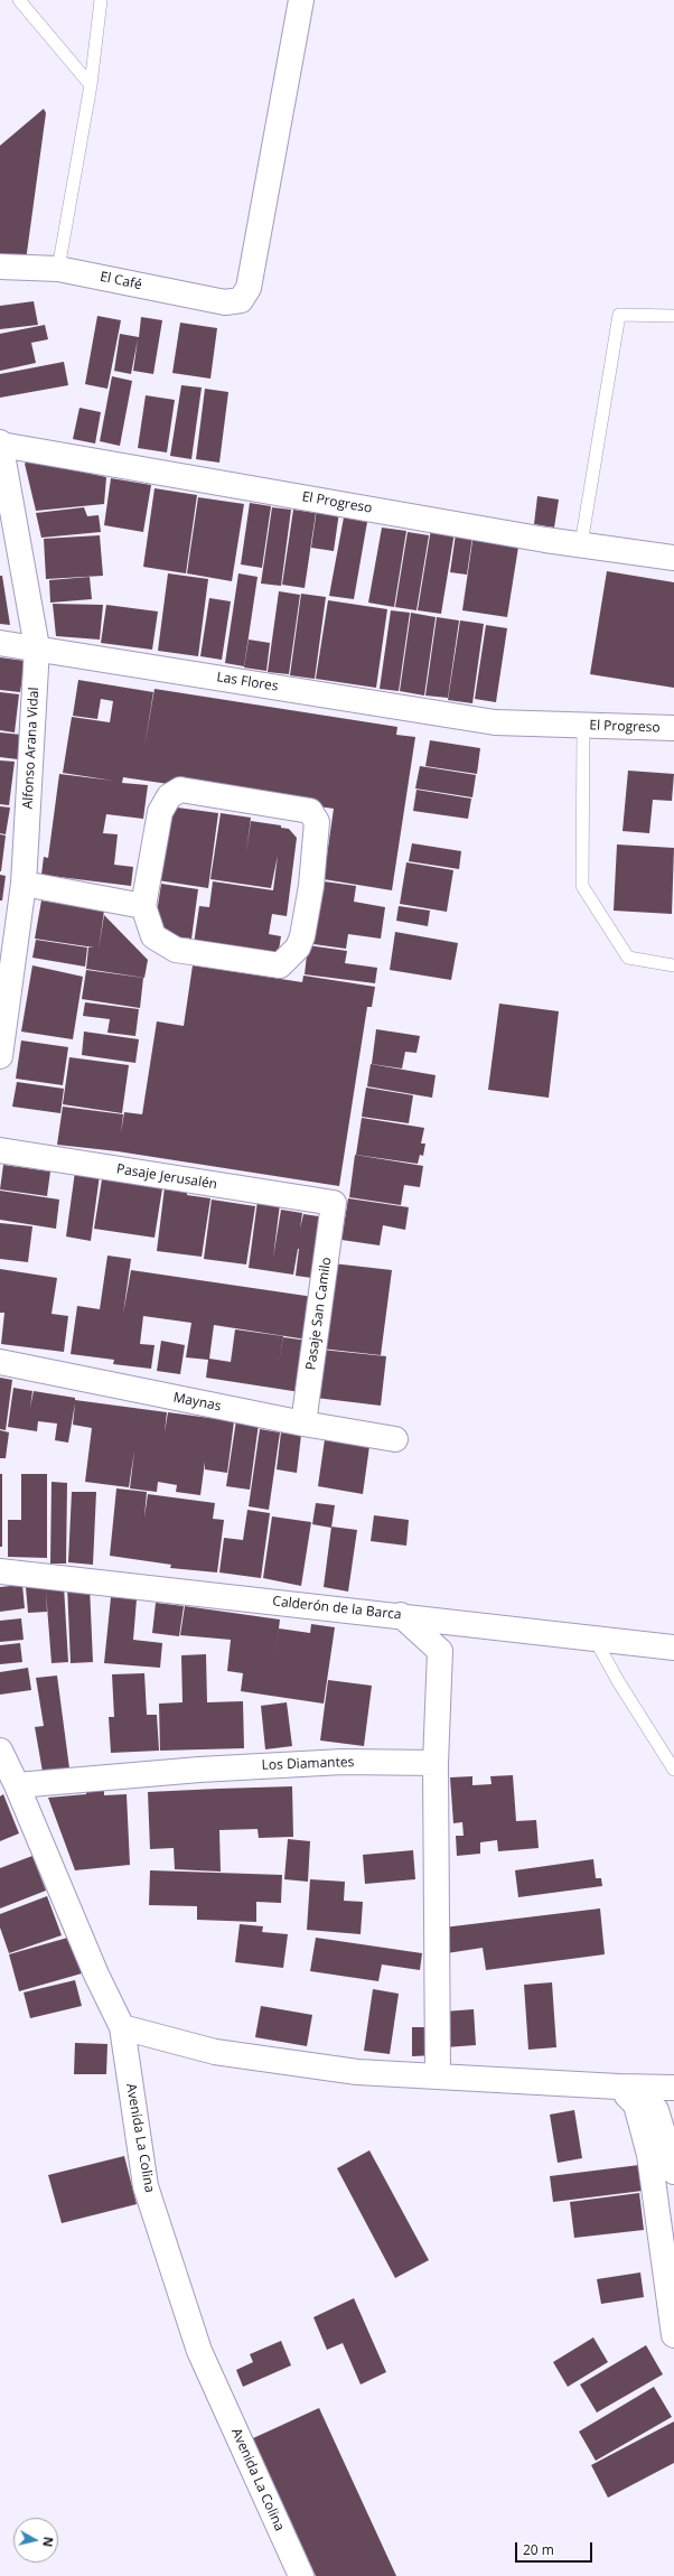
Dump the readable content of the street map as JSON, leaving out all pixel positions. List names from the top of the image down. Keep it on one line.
{"streets":{"street":["El Café","El Progreso","Las Flores","Alfonso Arana Vidal","Pasaje Jerusalén","Pasaje San Camilo","Maynas","Calderón de la Barca","Los Diamantes","Avenida La Colina"]},"crossings":[["El Progreso","Las Flores"],["El Progreso","Alfonso Arana Vidal"],["Las Flores","Alfonso Arana Vidal"],["Pasaje Jerusalén","Pasaje San Camilo"],["Pasaje San Camilo","Maynas"],["Los Diamantes","Avenida La Colina"]],"scale_bar":"20 m","north":"right"}
